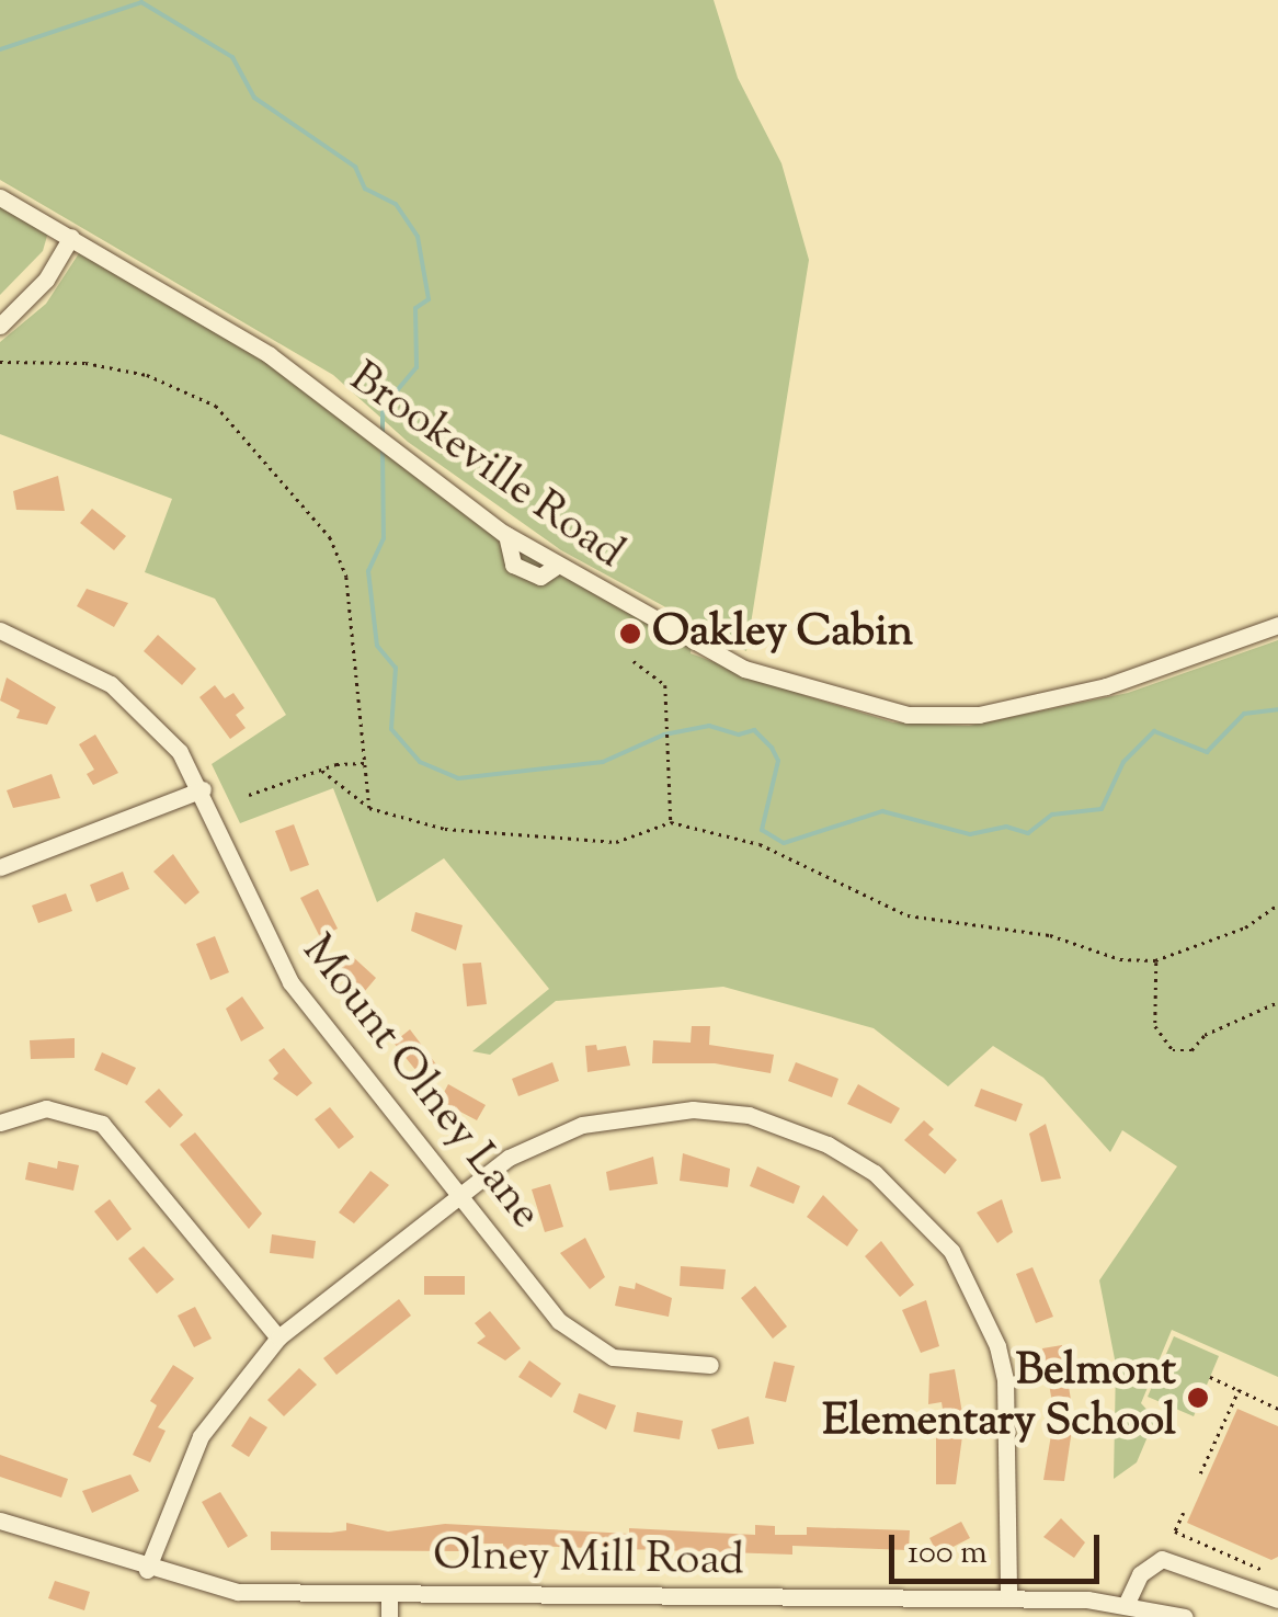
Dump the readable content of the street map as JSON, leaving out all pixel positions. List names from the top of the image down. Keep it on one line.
{"streets":{"street":["Brookeville Road","Mount Olney Lane","Olney Mill Road"]},"places":["Oakley Cabin","Belmont Elementary School"],"scale_bar":"100 m"}
